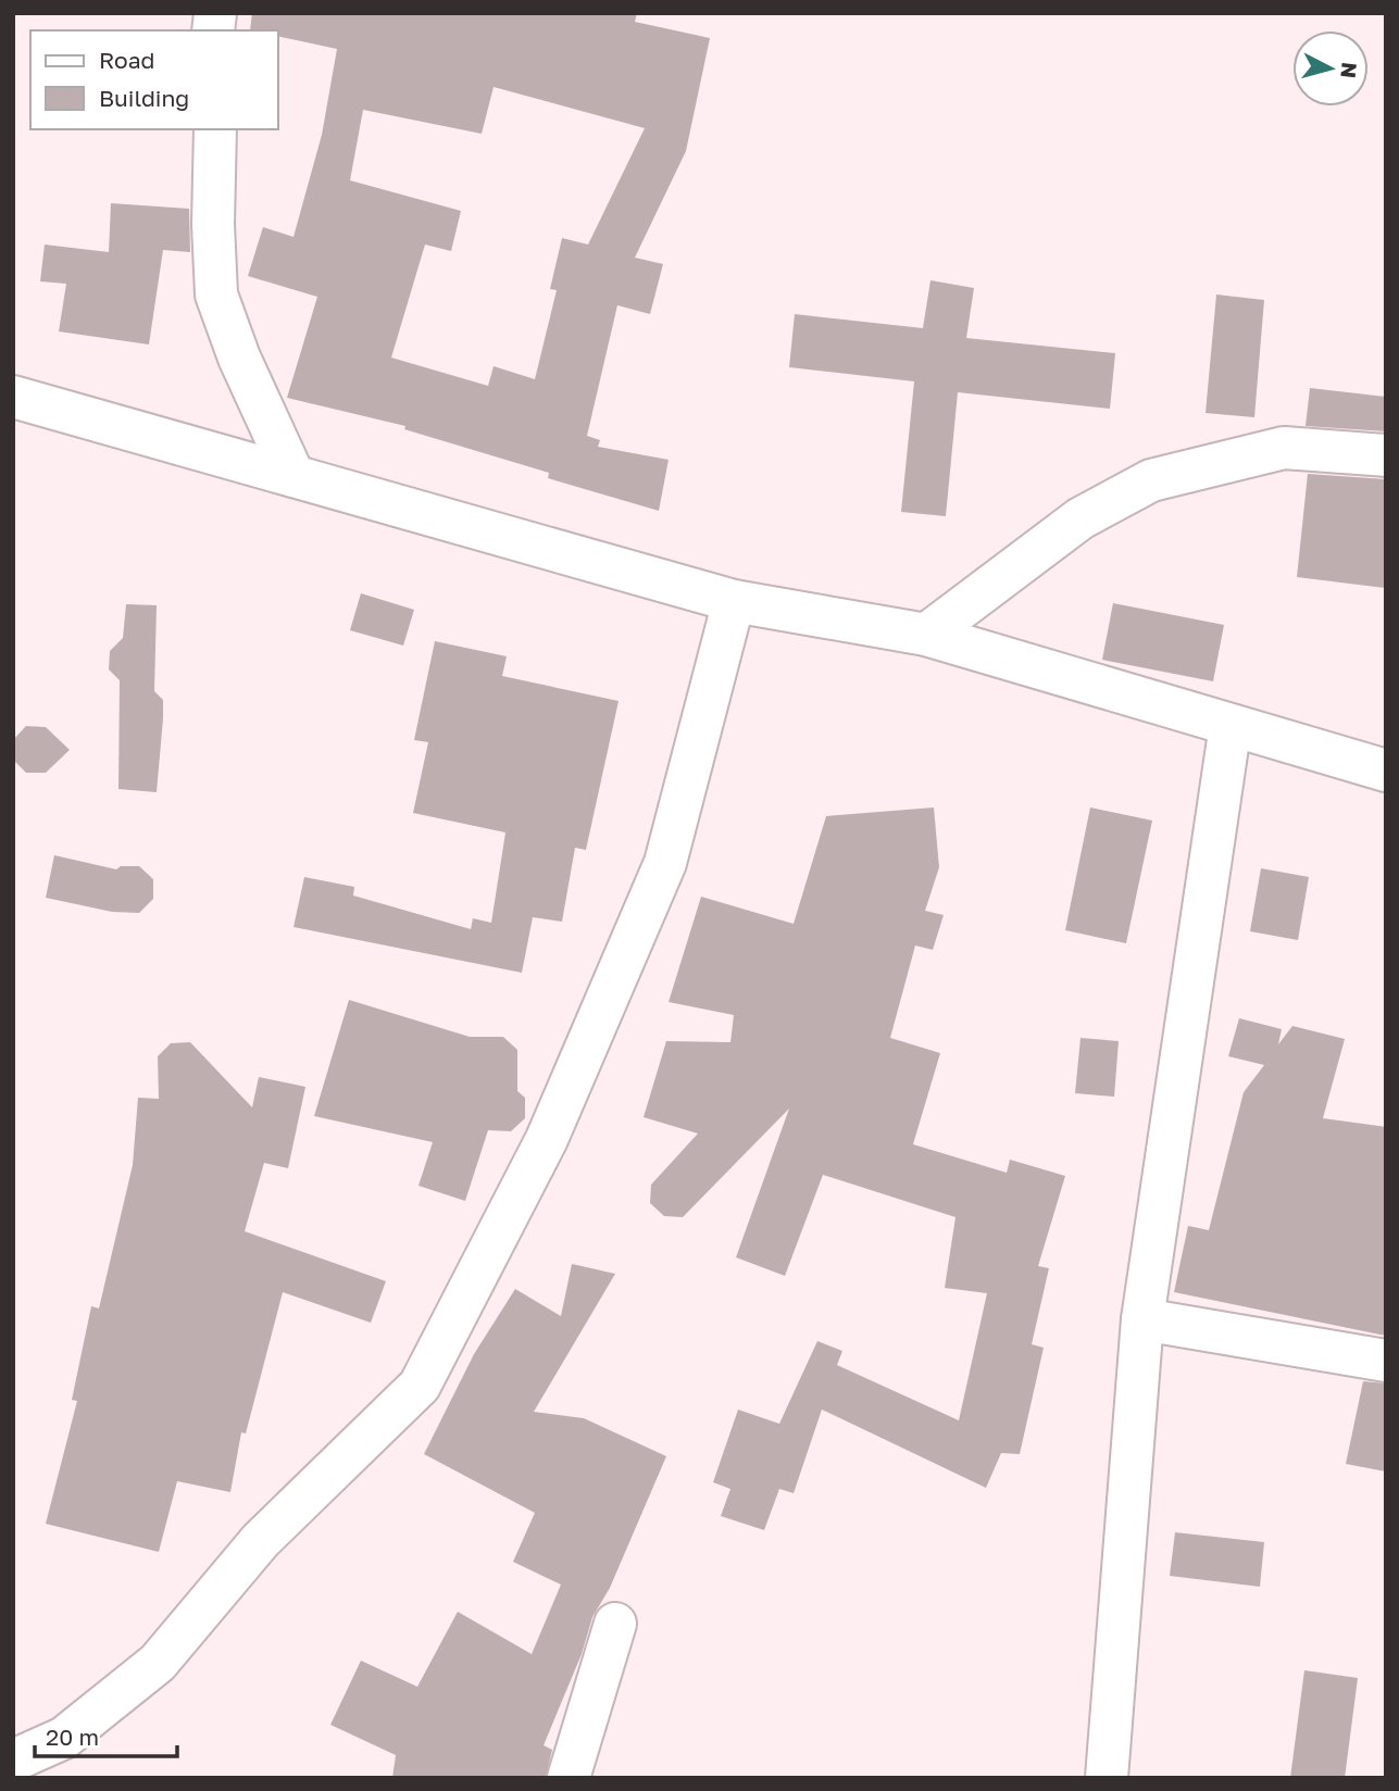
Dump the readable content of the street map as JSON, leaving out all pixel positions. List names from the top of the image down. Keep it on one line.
{"legend":["Road","Building"],"scale_bar":"20 m","north":"right"}
